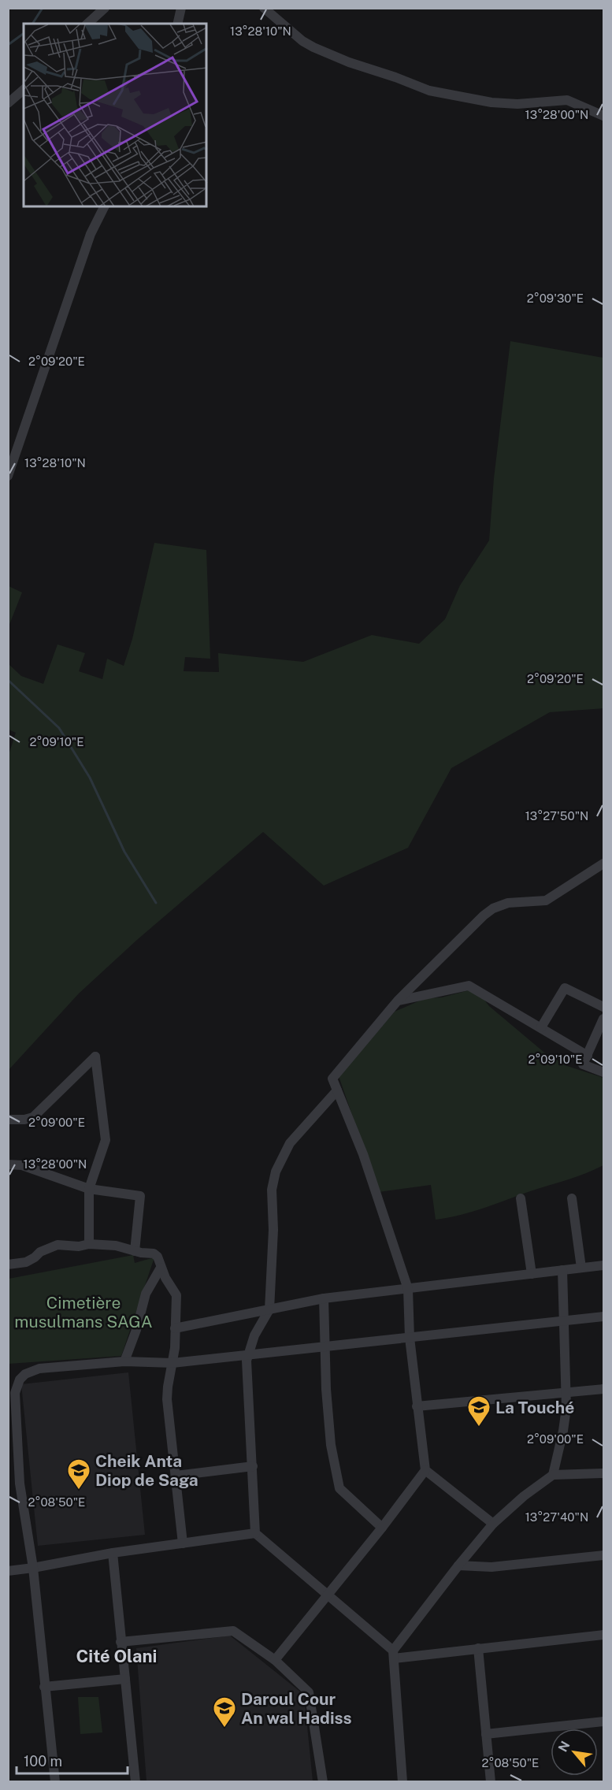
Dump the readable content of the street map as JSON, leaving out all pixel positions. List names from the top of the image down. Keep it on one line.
{"districts":["Cité Olani"],"parks":["Cimetière musulmans SAGA"],"places":{"school or university":["La Touché","Cheik Anta Diop de Saga","Daroul Cour An wal Hadiss"]},"scale_bar":"100 m","north":"top left","coordinates":["13°28'10\"N","13°28'00\"N","2°09'30\"E","2°09'20\"E","2°09'10\"E","13°27'50\"N","2°09'00\"E","2°08'50\"E","13°27'40\"N"]}
